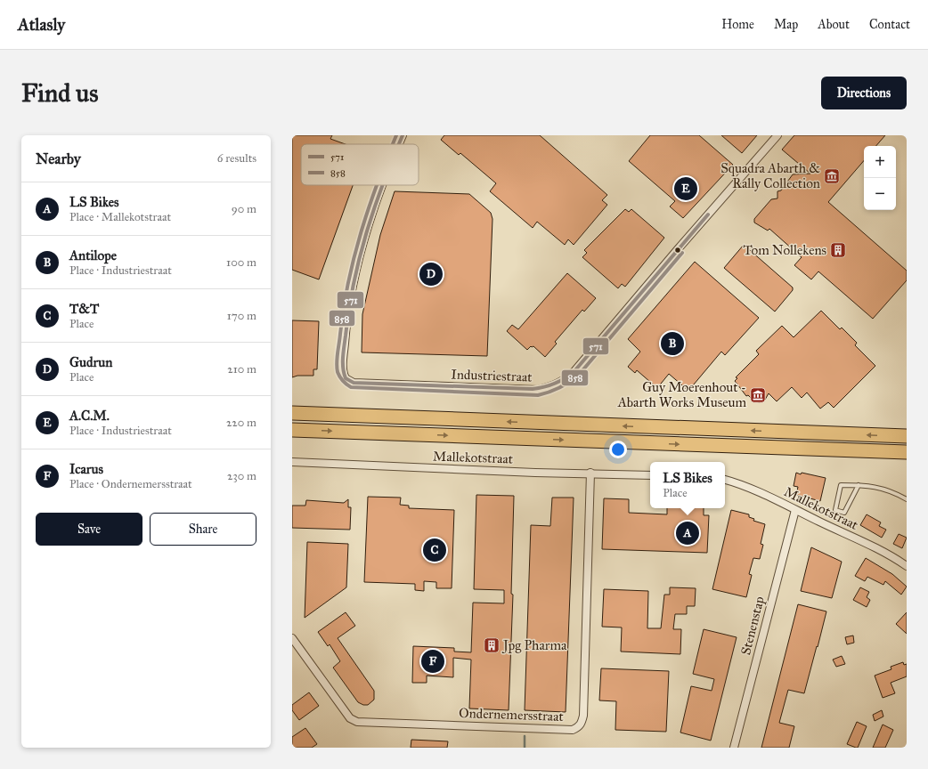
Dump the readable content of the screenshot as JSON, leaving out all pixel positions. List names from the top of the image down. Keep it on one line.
{"streets":{"street":["Industriestraat","Mallekotstraat","Stenenstap","Ondernemersstraat"]},"crossings":[["Mallekotstraat","Stenenstap"],["Mallekotstraat","Ondernemersstraat"]],"places":{"museum":["Squadra Abarth & Rally Collection","Guy Moerenhout - Abarth Works Museum"],"building":["Tom Nollekens","Jpg Pharma"]},"lines":["transit line 571","transit line 858"],"legend":["571","858"],"page":{"header":"Atlasly","nav":["Home","Map","About","Contact"],"buttons":["Directions",["Save","Share"]],"title":"Find us","heading":["Nearby","6 results"],"map_buttons":["+","−"],"pins":["E","D","B","A","C","F"],"list":[{"mark":"A","name":"LS Bikes","note":"Place · Mallekotstraat","value":"90 m"},{"mark":"B","name":"Antilope","note":"Place · Industriestraat","value":"100 m"},{"mark":"C","name":"T&T","note":"Place","value":"170 m"},{"mark":"D","name":"Gudrun","note":"Place","value":"210 m"},{"mark":"E","name":"A.C.M.","note":"Place · Industriestraat","value":"220 m"},{"mark":"F","name":"Icarus","note":"Place · Ondernemersstraat","value":"230 m"}],"popup":["LS Bikes","Place"]}}
